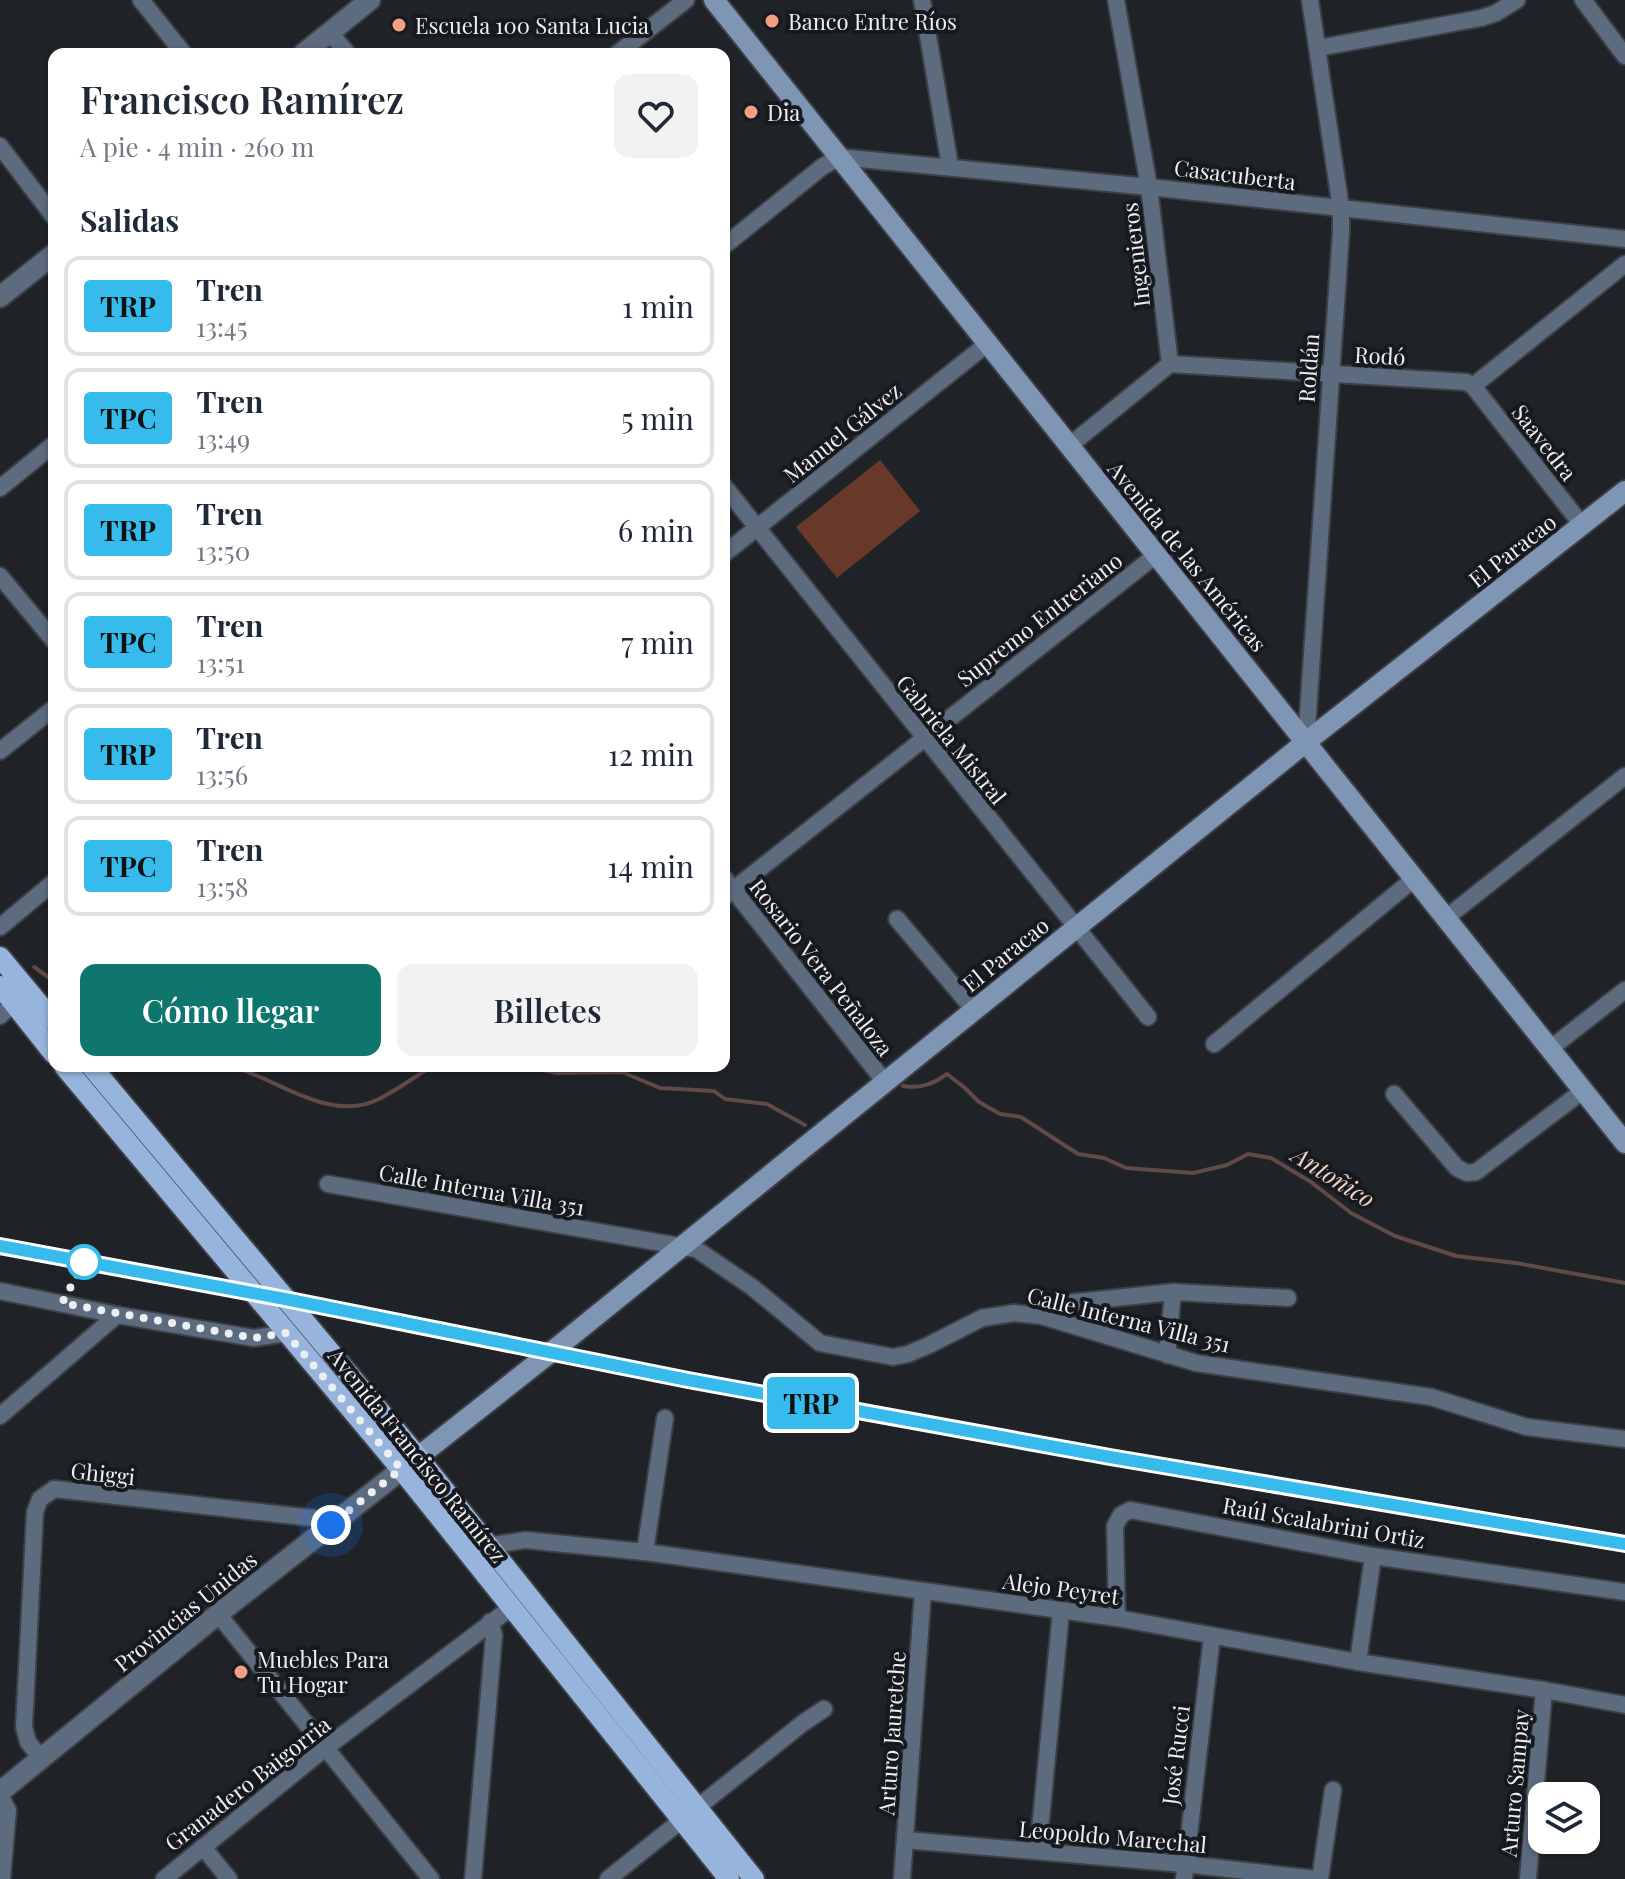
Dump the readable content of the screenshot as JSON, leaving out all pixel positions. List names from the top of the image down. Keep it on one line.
{"streets":{"main road":["El Paracao","Avenida de las Américas","Avenida Francisco Ramírez"],"street":["Casacuberta","Ingenieros","Rodó","Roldán","Manuel Gálvez","Saavedra","Supremo Entreriano","Gabriela Mistral","Rosario Vera Peñaloza","Calle Interna Villa 351","Ghiggi","Raúl Scalabrini Ortiz","Alejo Peyret","Provincias Unidas","Arturo Jauretche","José Rucci","Granadero Baigorria","Arturo Sampay","Leopoldo Marechal"]},"crossings":[["Casacuberta","Ingenieros"],["Casacuberta","Roldán"],["Casacuberta","Avenida de las Américas"],["Ingenieros","Rodó"],["Rodó","Roldán"],["Rodó","Saavedra"],["Roldán","El Paracao"],["Roldán","Avenida de las Américas"],["Manuel Gálvez","Avenida de las Américas"],["Manuel Gálvez","Gabriela Mistral"],["Saavedra","El Paracao"],["El Paracao","Avenida de las Américas"],["El Paracao","Gabriela Mistral"],["El Paracao","Rosario Vera Peñaloza"],["El Paracao","Calle Interna Villa 351"],["El Paracao","Avenida Francisco Ramírez"],["El Paracao","Provincias Unidas"],["Avenida de las Américas","Supremo Entreriano"],["Supremo Entreriano","Gabriela Mistral"],["Avenida Francisco Ramírez","Alejo Peyret"],["Avenida Francisco Ramírez","Provincias Unidas"],["Avenida Francisco Ramírez","Granadero Baigorria"],["Ghiggi","Provincias Unidas"],["Raúl Scalabrini Ortiz","Alejo Peyret"],["Alejo Peyret","Arturo Jauretche"],["Alejo Peyret","José Rucci"],["Alejo Peyret","Arturo Sampay"],["Arturo Jauretche","Leopoldo Marechal"],["José Rucci","Leopoldo Marechal"]],"water":["Antoñico"],"places":["Banco Entre Ríos","Escuela 100 Santa Lucia","Dia","Muebles Para Tu Hogar"],"page":{"on_map":"TRP","heading":[["Francisco Ramírez","A pie · 4 min · 260 m"],"Salidas"],"list":[{"mark":"TRP","name":"Tren","note":"13:45","value":"1 min"},{"mark":"TPC","name":"Tren","note":"13:49","value":"5 min"},{"mark":"TRP","name":"Tren","note":"13:50","value":"6 min"},{"mark":"TPC","name":"Tren","note":"13:51","value":"7 min"},{"mark":"TRP","name":"Tren","note":"13:56","value":"12 min"},{"mark":"TPC","name":"Tren","note":"13:58","value":"14 min"}],"buttons":["Cómo llegar","Billetes"]}}
